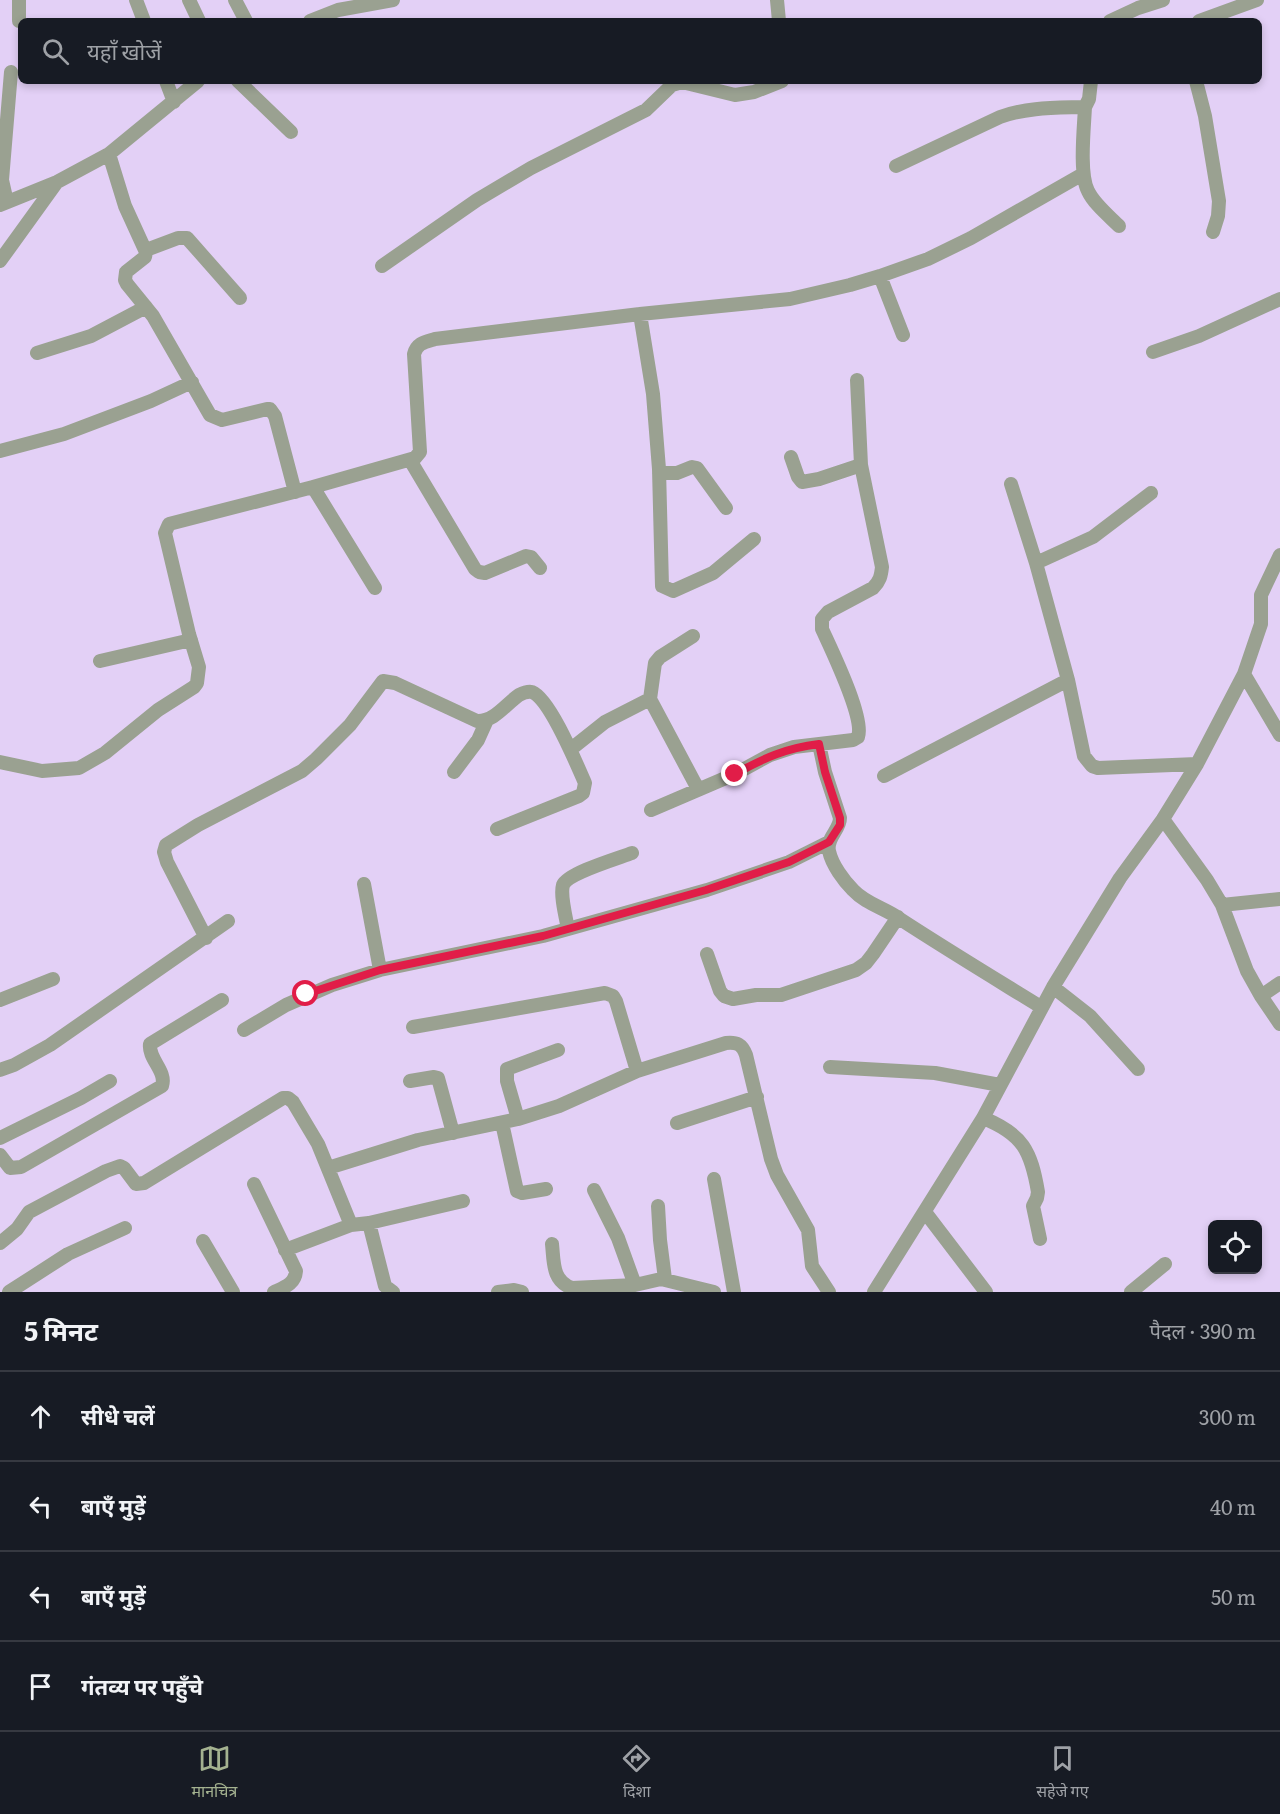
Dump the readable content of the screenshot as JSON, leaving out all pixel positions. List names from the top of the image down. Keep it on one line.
{"page":{"search":"यहाँ खोजें","heading":["5 मिनट","पैदल · 390 m"],"list":[["सीधे चलें","300 m"],["बाएँ मुड़ें","40 m"],["बाएँ मुड़ें","50 m"],"गंतव्य पर पहुँचे"],"nav":["मानचित्र","दिशा","सहेजे गए"]}}
